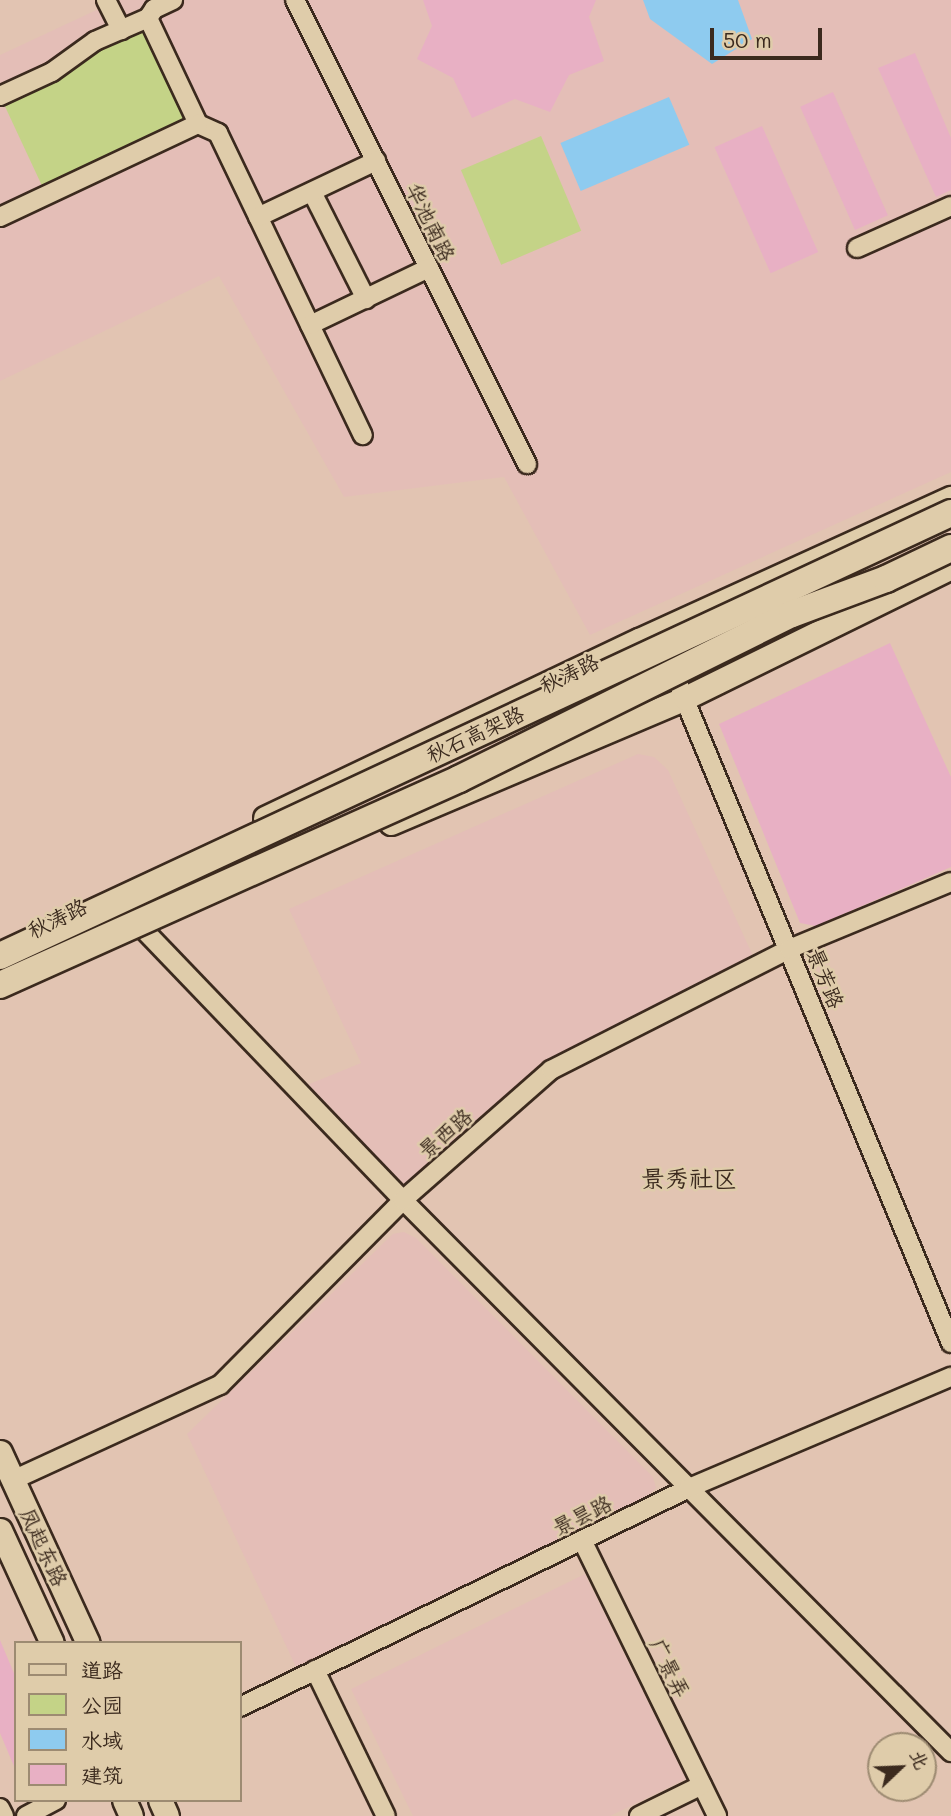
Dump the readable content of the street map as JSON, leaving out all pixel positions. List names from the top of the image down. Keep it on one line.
{"streets":{"highway":["秋石高架路"],"main road":["秋涛路","凤起东路"],"street":["华池南路","景芳路","景西路","景昙路","广景弄"]},"crossings":[["秋涛路","景芳路"],["景芳路","景西路"],["景西路","凤起东路"],["景昙路","广景弄"]],"districts":["景秀社区"],"legend":["道路","公园","水域","建筑"],"scale_bar":"50 m","north":"top right"}
